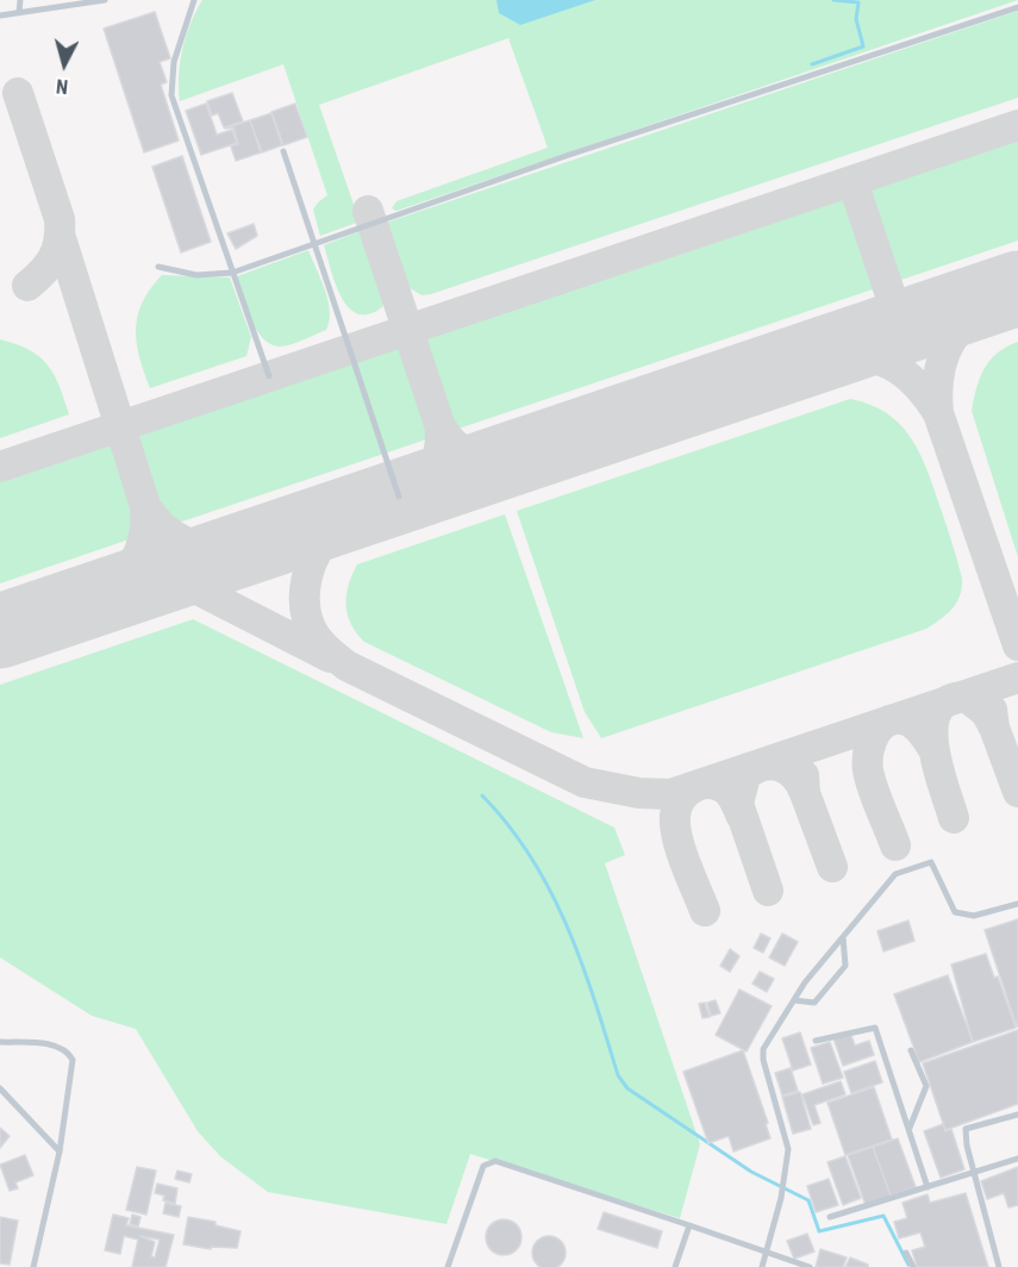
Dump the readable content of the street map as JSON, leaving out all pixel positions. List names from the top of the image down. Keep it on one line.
{"north":"bottom"}
